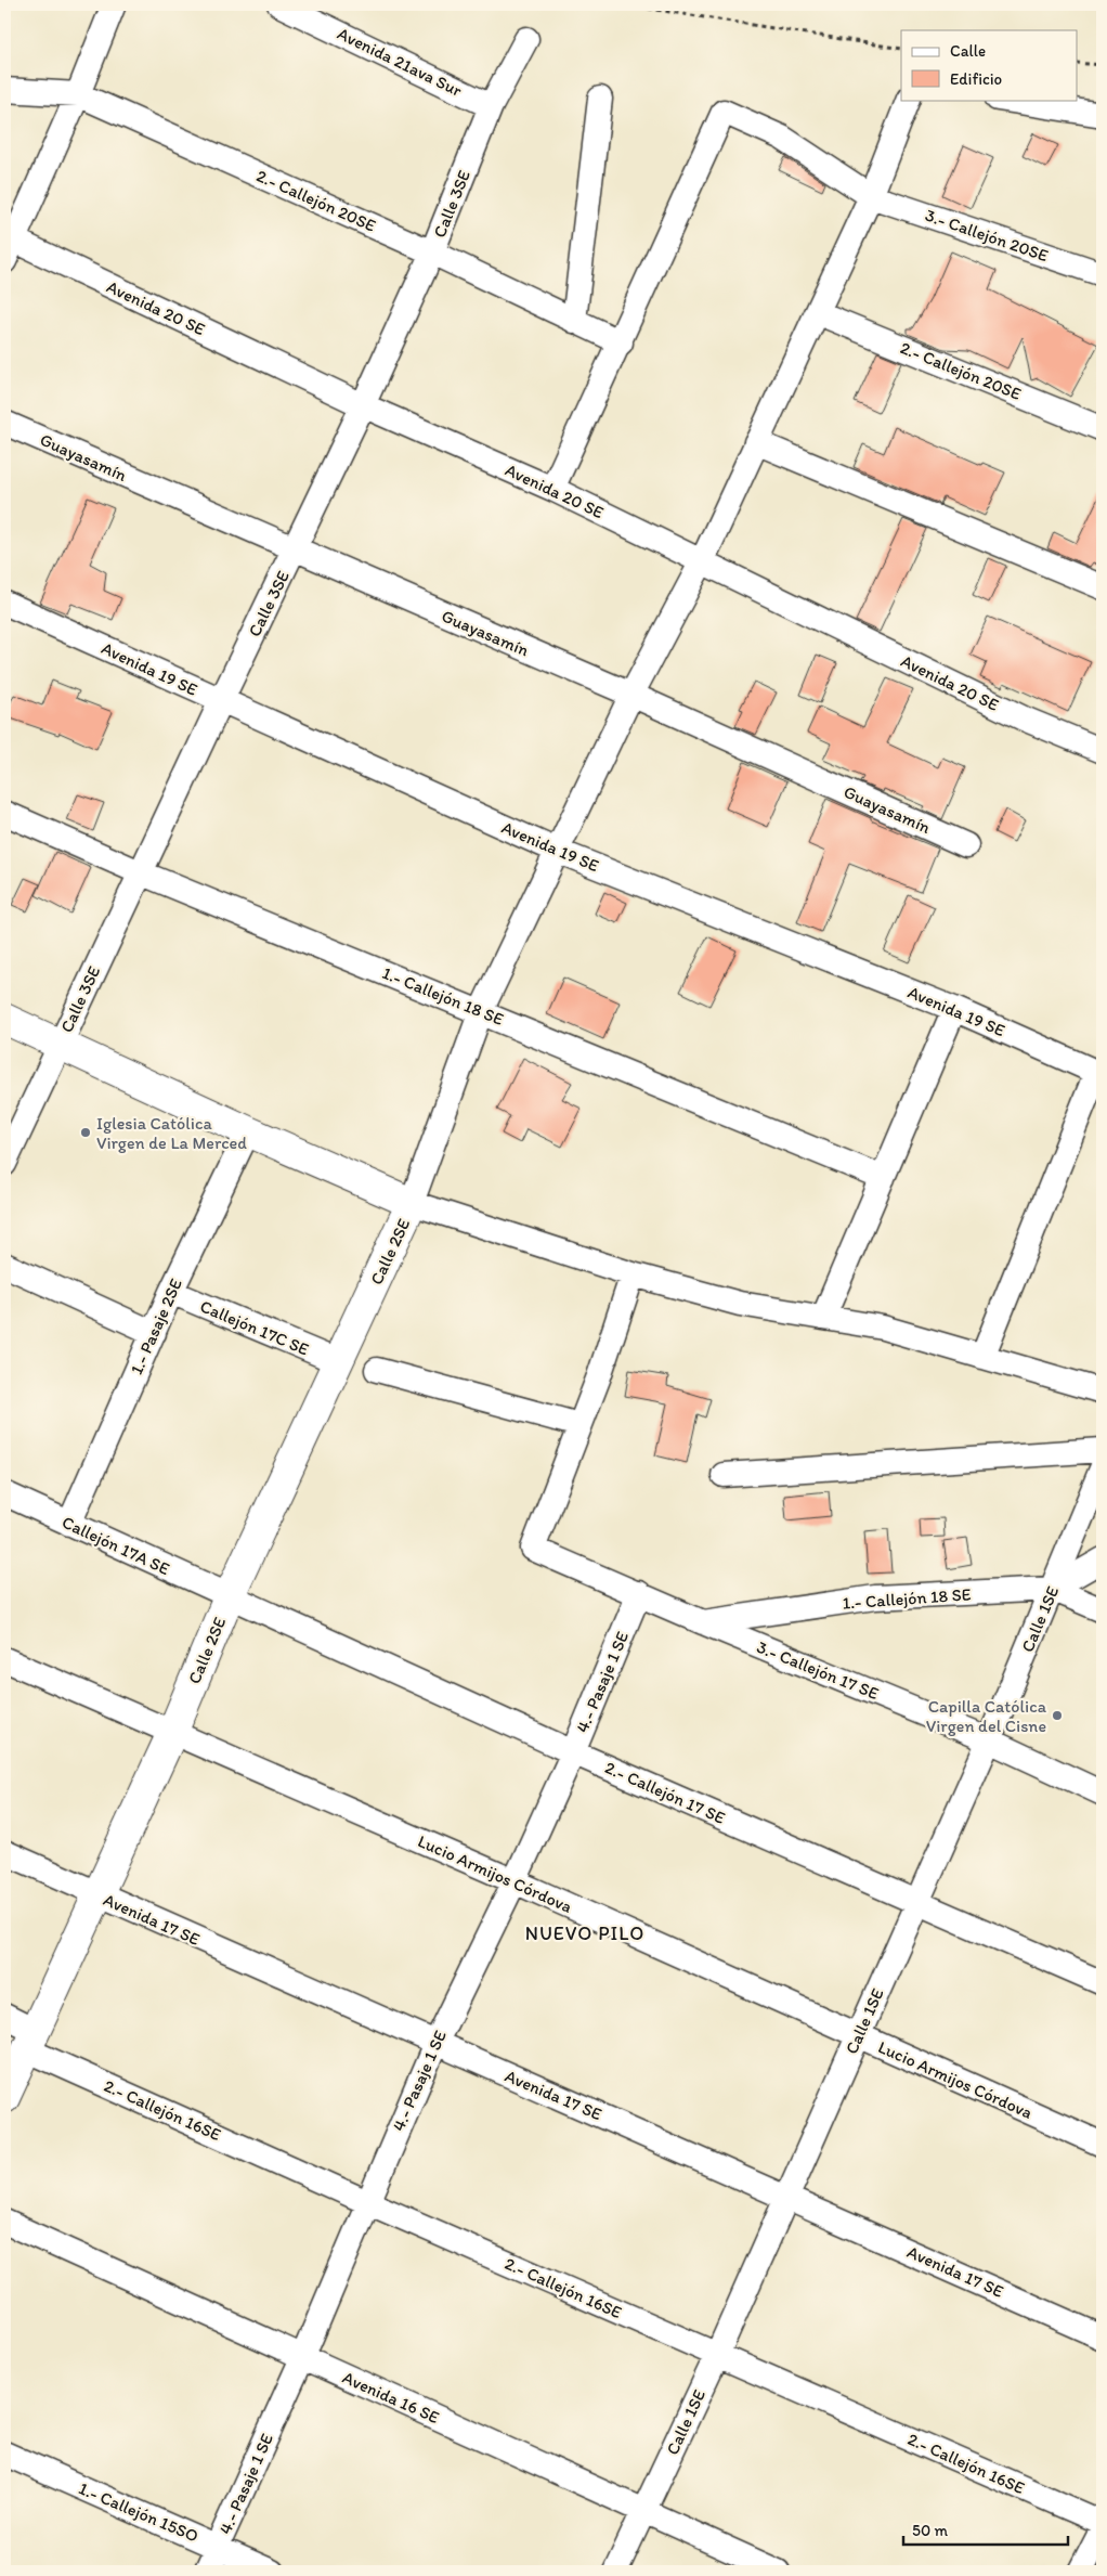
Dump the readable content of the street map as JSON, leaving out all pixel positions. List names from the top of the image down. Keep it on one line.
{"streets":{"street":["Avenida 21ava Sur","2.- Callejón 20SE","Calle 3SE","3.- Callejón 20SE","Avenida 20 SE","Guayasamín","Avenida 19 SE","1.- Callejón 18 SE","Calle 2SE","1.- Pasaje 2SE","Callejón 17C SE","Callejón 17A SE","Calle 1SE","3.- Callejón 17 SE","4.- Pasaje 1 SE","2.- Callejón 17 SE","Lucio Armijos Córdova","Avenida 17 SE","2.- Callejón 16SE","Avenida 16 SE","1.- Callejón 15SO"]},"crossings":[["Avenida 21ava Sur","Calle 3SE"],["2.- Callejón 20SE","Calle 3SE"],["2.- Callejón 20SE","3.- Callejón 20SE"],["Calle 3SE","Avenida 20 SE"],["Calle 3SE","Guayasamín"],["Calle 3SE","Avenida 19 SE"],["Calle 3SE","1.- Callejón 18 SE"],["1.- Callejón 18 SE","Calle 1SE"],["1.- Callejón 18 SE","3.- Callejón 17 SE"],["Calle 2SE","Callejón 17C SE"],["Calle 2SE","Callejón 17A SE"],["Calle 2SE","2.- Callejón 17 SE"],["Calle 2SE","Lucio Armijos Córdova"],["Calle 2SE","Avenida 17 SE"],["Calle 2SE","2.- Callejón 16SE"],["1.- Pasaje 2SE","Callejón 17C SE"],["1.- Pasaje 2SE","Callejón 17A SE"],["Callejón 17A SE","2.- Callejón 17 SE"],["Calle 1SE","3.- Callejón 17 SE"],["Calle 1SE","2.- Callejón 17 SE"],["Calle 1SE","Lucio Armijos Córdova"],["Calle 1SE","Avenida 17 SE"],["Calle 1SE","2.- Callejón 16SE"],["Calle 1SE","Avenida 16 SE"],["3.- Callejón 17 SE","4.- Pasaje 1 SE"],["4.- Pasaje 1 SE","2.- Callejón 17 SE"],["4.- Pasaje 1 SE","Lucio Armijos Córdova"],["4.- Pasaje 1 SE","Avenida 17 SE"],["4.- Pasaje 1 SE","2.- Callejón 16SE"],["4.- Pasaje 1 SE","Avenida 16 SE"],["4.- Pasaje 1 SE","1.- Callejón 15SO"]],"districts":["NUEVO PILO"],"places":["Iglesia Católica Virgen de La Merced","Capilla Católica Virgen del Cisne"],"legend":["Calle","Edificio"],"scale_bar":"50 m"}
